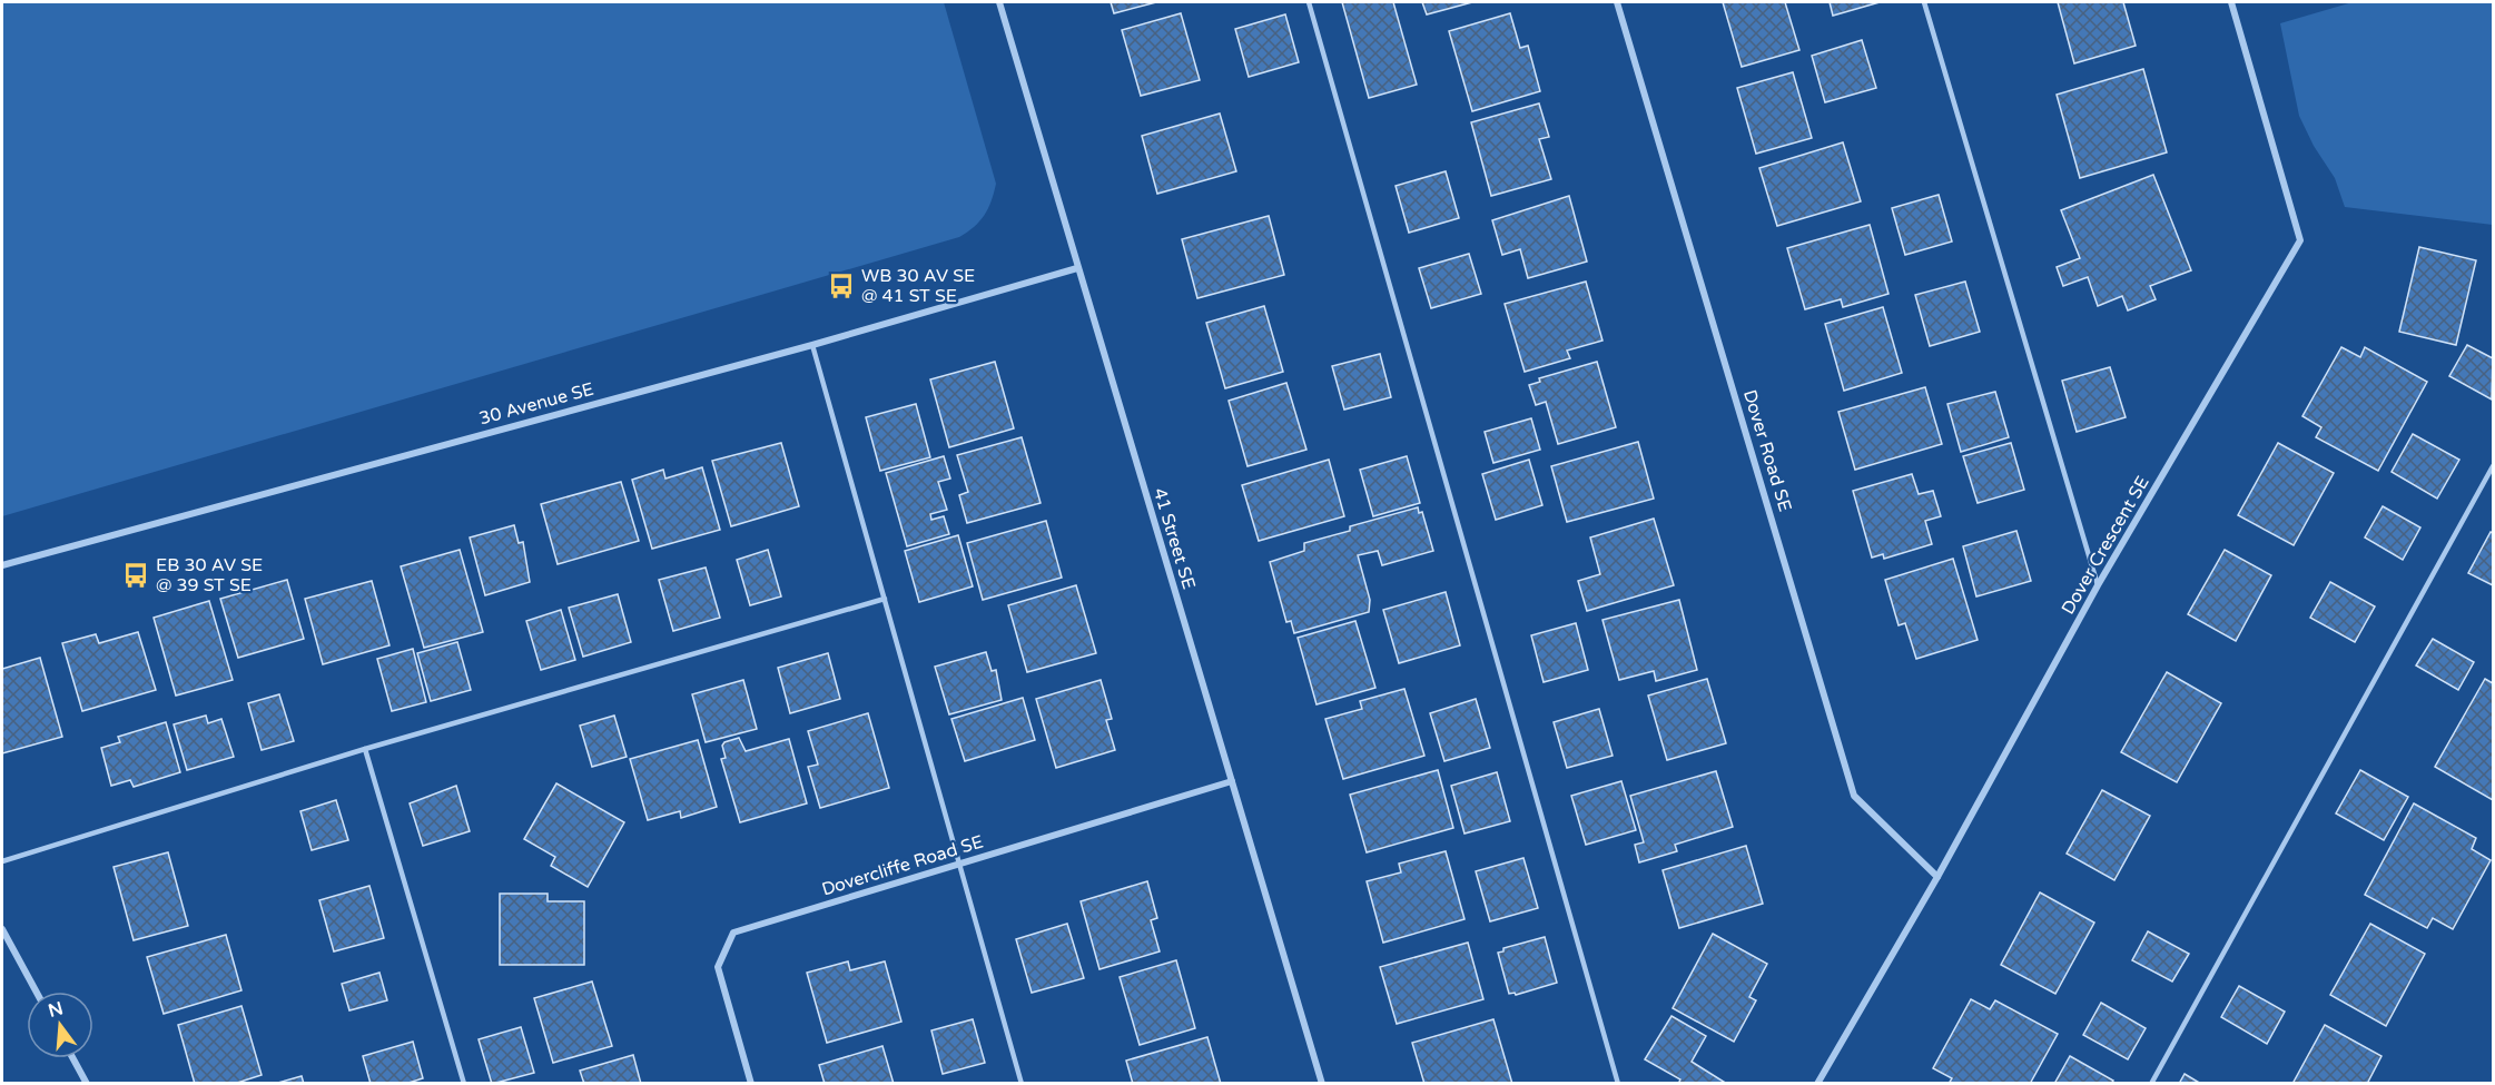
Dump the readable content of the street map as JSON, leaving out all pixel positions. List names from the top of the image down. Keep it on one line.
{"streets":{"street":["30 Avenue SE","Dover Road SE","41 Street SE","Dover Crescent SE","Dovercliffe Road SE"]},"crossings":[["30 Avenue SE","41 Street SE"],["Dover Road SE","Dover Crescent SE"],["41 Street SE","Dovercliffe Road SE"]],"places":{"bus stop":["WB 30 AV SE @ 41 ST SE","EB 30 AV SE @ 39 ST SE"]},"north":"top"}
